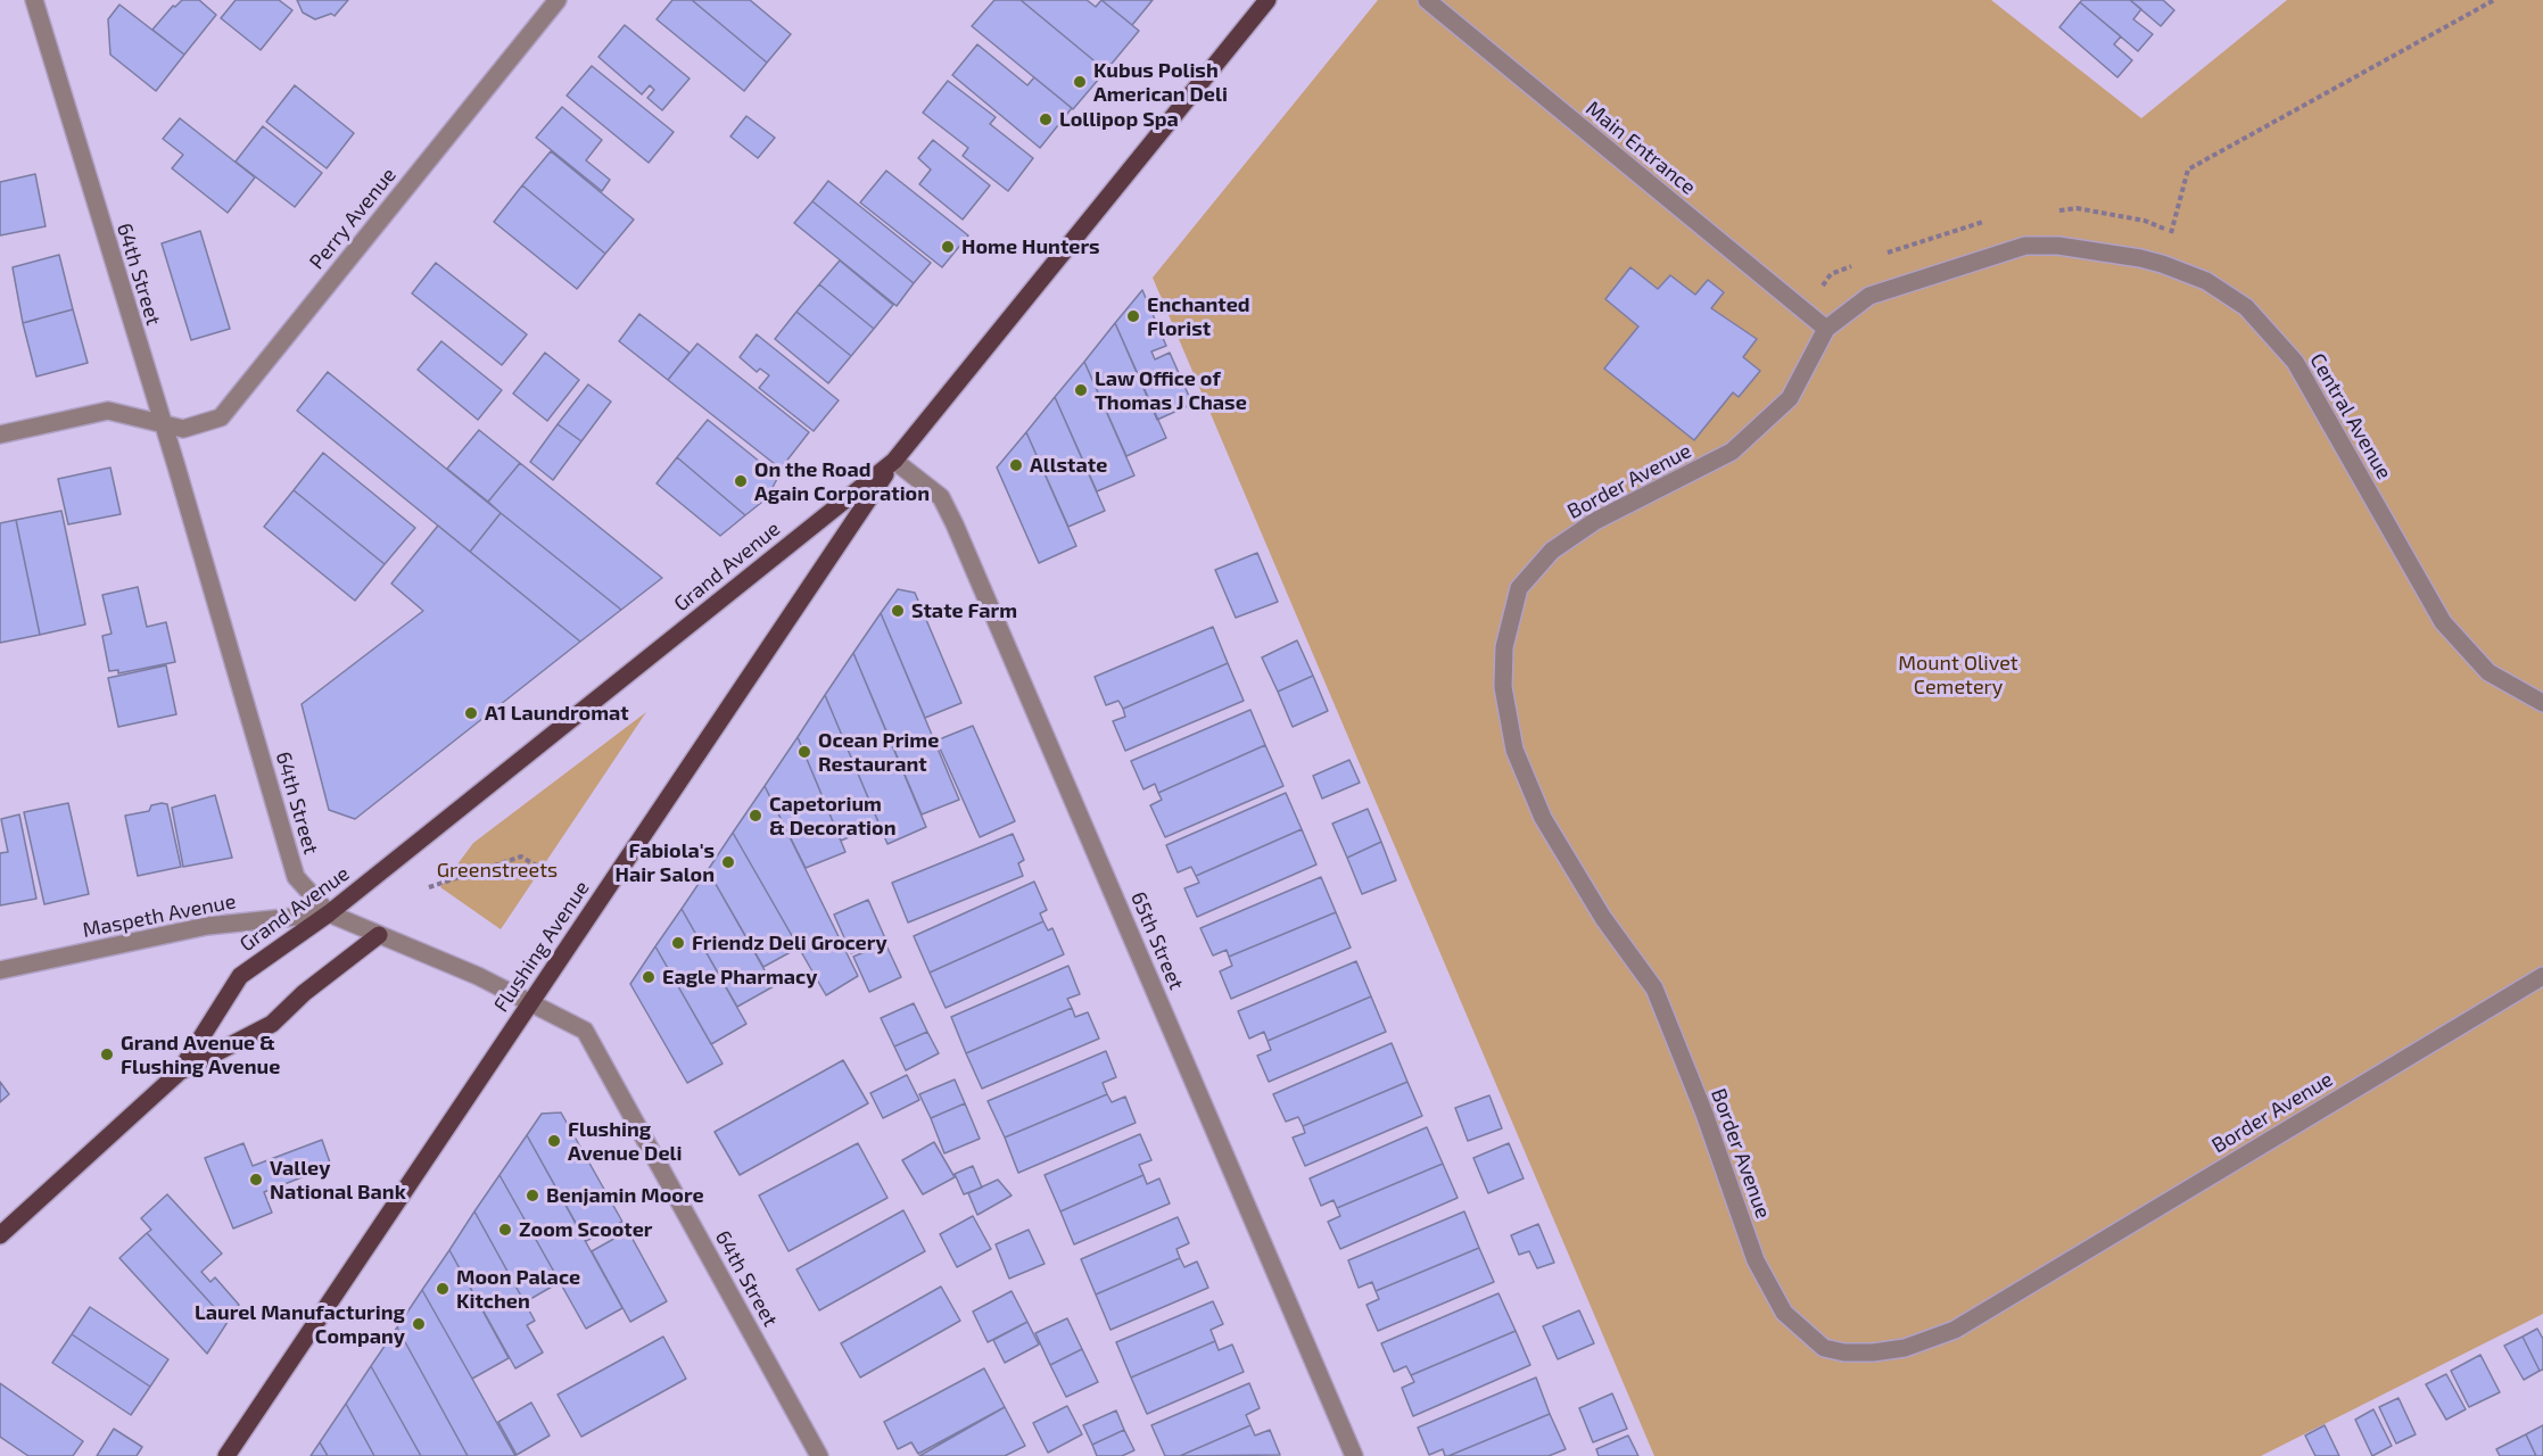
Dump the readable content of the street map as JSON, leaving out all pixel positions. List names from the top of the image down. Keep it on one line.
{"streets":{"main road":["Grand Avenue","Flushing Avenue"],"street":["Main Entrance","Perry Avenue","64th Street","Central Avenue","Border Avenue","Maspeth Avenue","65th Street"]},"crossings":[["Main Entrance","Central Avenue"],["Main Entrance","Border Avenue"],["Perry Avenue","64th Street"],["64th Street","Grand Avenue"],["64th Street","Maspeth Avenue"],["64th Street","Flushing Avenue"],["Central Avenue","Border Avenue"],["Grand Avenue","Maspeth Avenue"],["Grand Avenue","65th Street"],["Grand Avenue","Flushing Avenue"],["65th Street","Flushing Avenue"]],"parks":["Mount Olivet Cemetery","Greenstreets"],"places":["Kubus Polish American Deli","Lollipop Spa","Home Hunters","Enchanted Florist","Law Office of Thomas J Chase","Allstate","On the Road Again Corporation","State Farm","A1 Laundromat","Ocean Prime Restaurant","Capetorium & Decoration","Fabiola's Hair Salon","Friendz Deli Grocery","Eagle Pharmacy","Grand Avenue & Flushing Avenue","Flushing Avenue Deli","Valley National Bank","Benjamin Moore","Zoom Scooter","Moon Palace Kitchen","Laurel Manufacturing Company"]}
